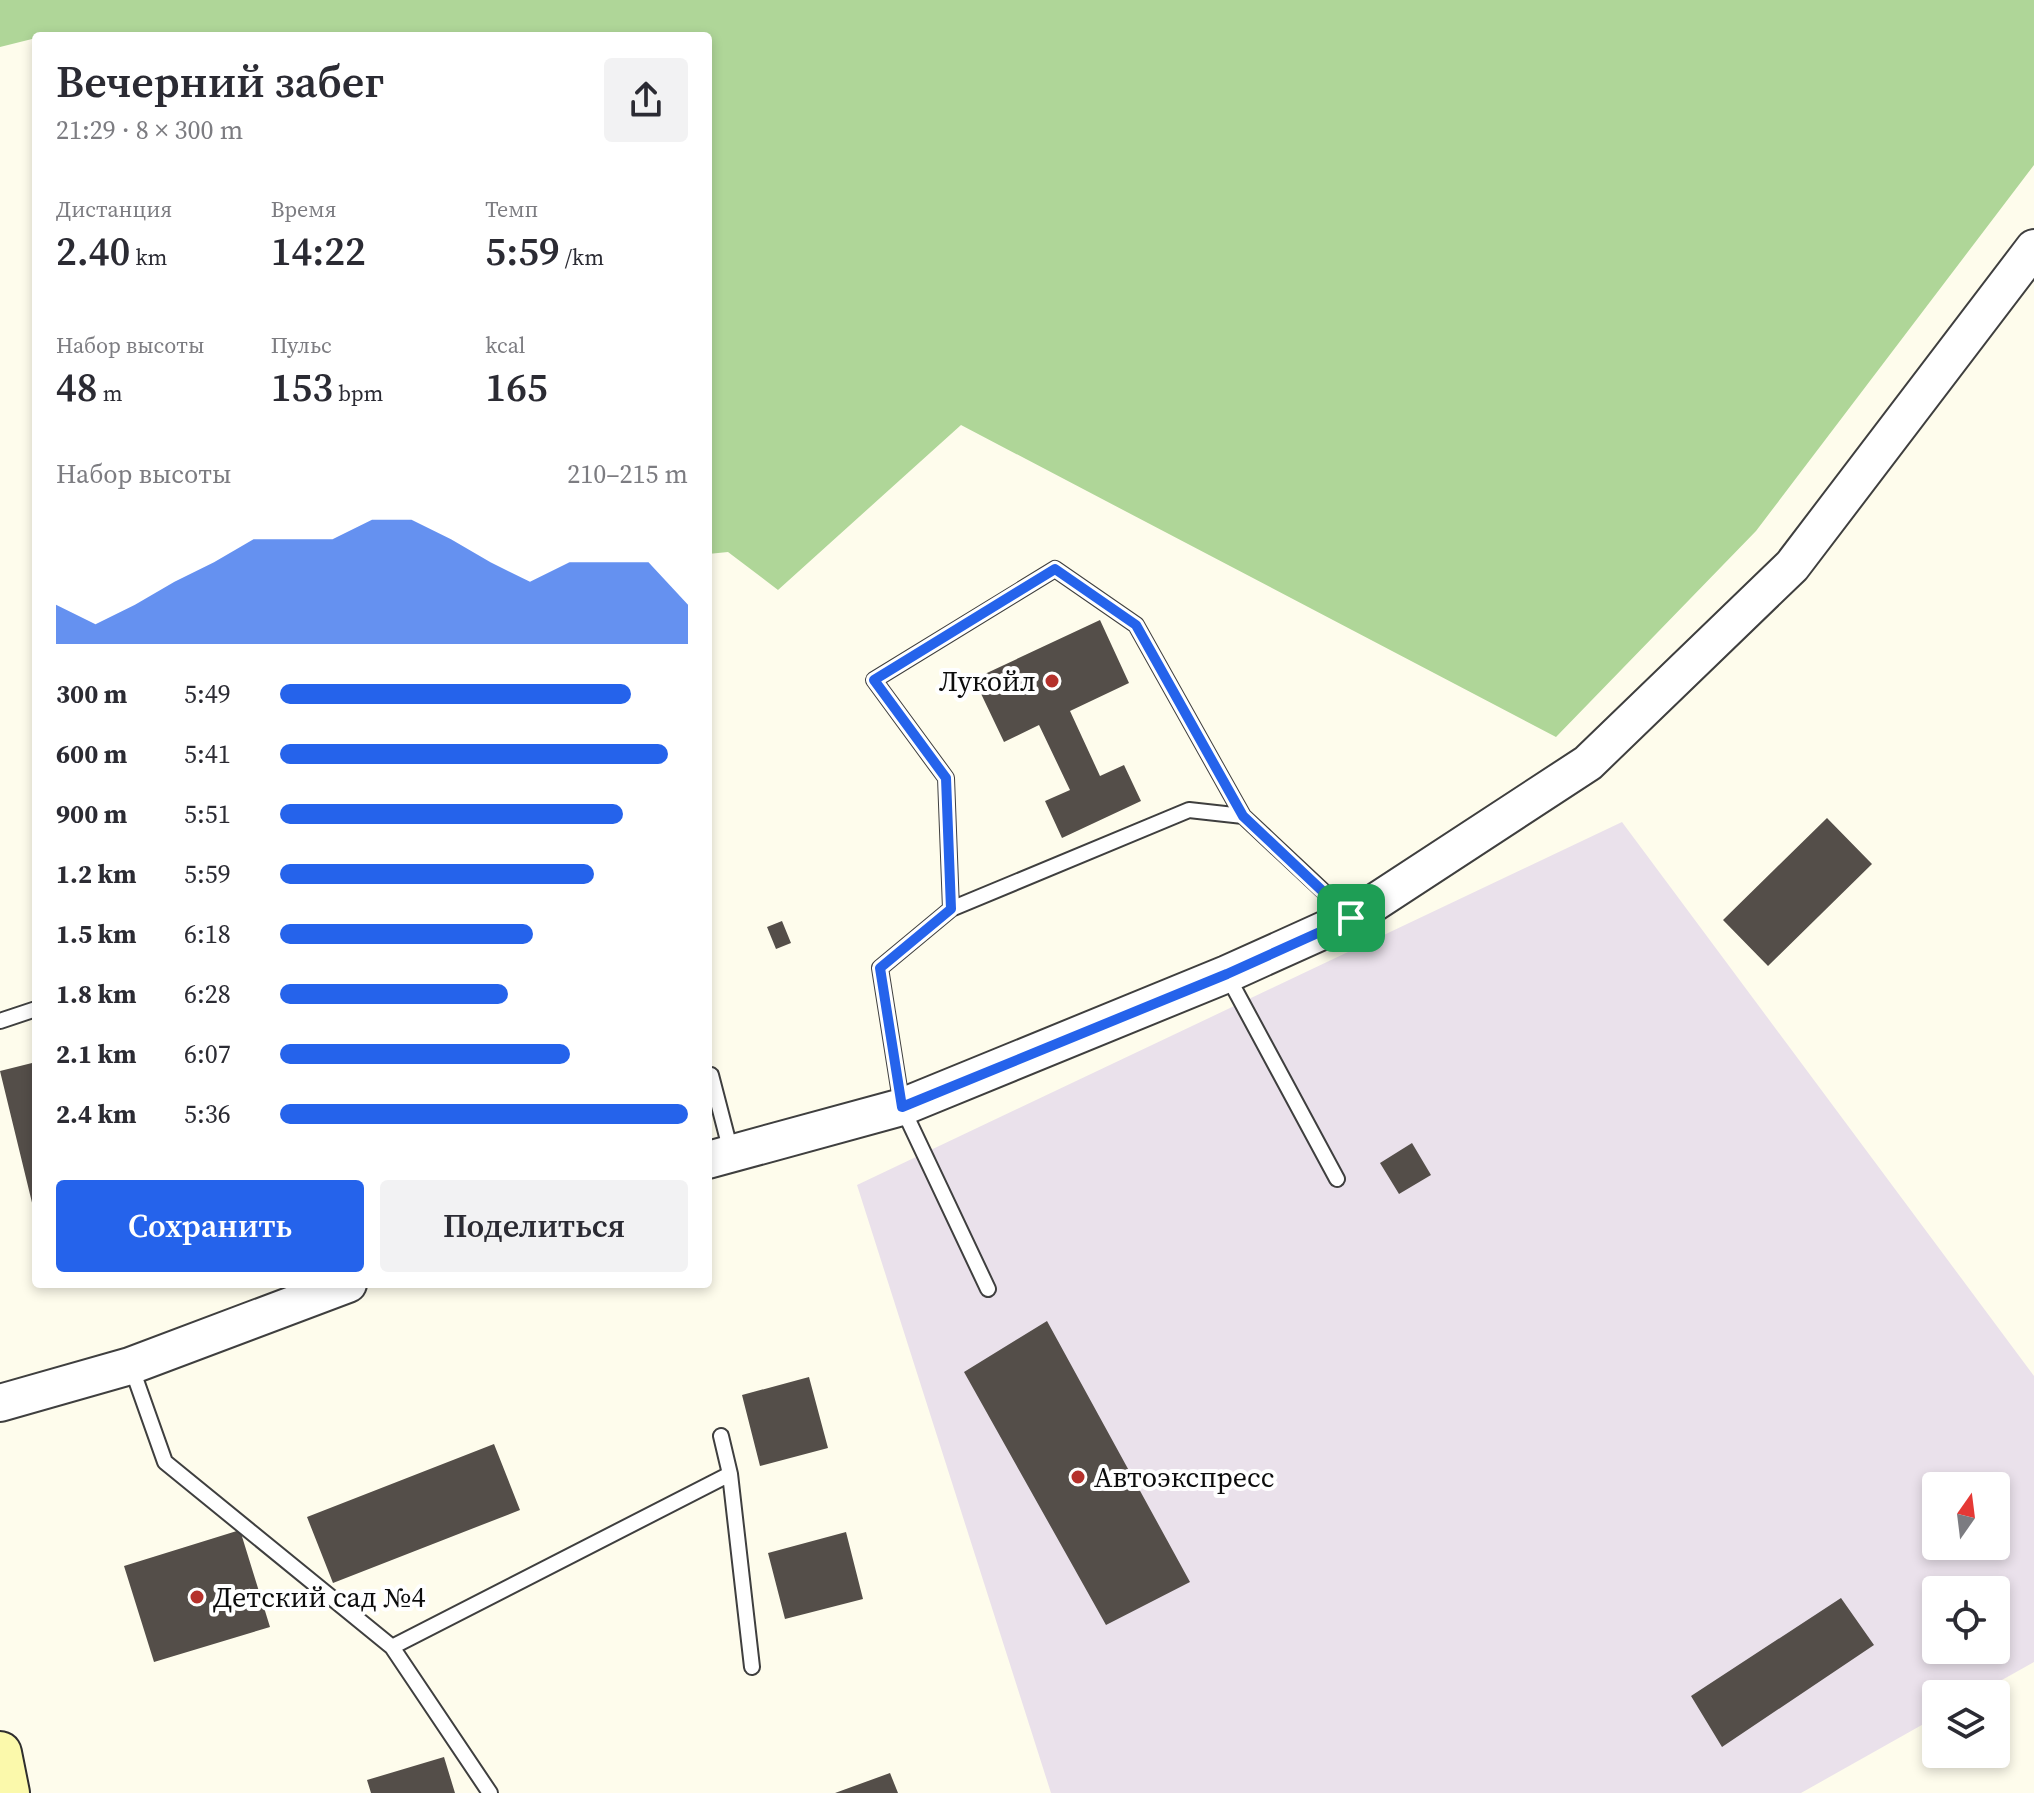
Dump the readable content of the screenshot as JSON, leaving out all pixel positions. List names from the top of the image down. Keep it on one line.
{"places":["Лукойл","Автоэкспресс","Детский сад №4"],"north":"top","page":{"heading":["Вечерний забег","21:29 · 8 × 300 m"],"stats":[["Дистанция","2.40 km"],["Время","14:22"],["Темп","5:59 /km"],["Набор высоты","48 m"],["Пульс","153 bpm"],["kcal","165"]],"chart":["Набор высоты","210–215 m"],"list":[{"name":"300 m","note":"5:49"},{"name":"600 m","note":"5:41"},{"name":"900 m","note":"5:51"},{"name":"1.2 km","note":"5:59"},{"name":"1.5 km","note":"6:18"},{"name":"1.8 km","note":"6:28"},{"name":"2.1 km","note":"6:07"},{"name":"2.4 km","note":"5:36"}],"buttons":["Сохранить","Поделиться"]}}
